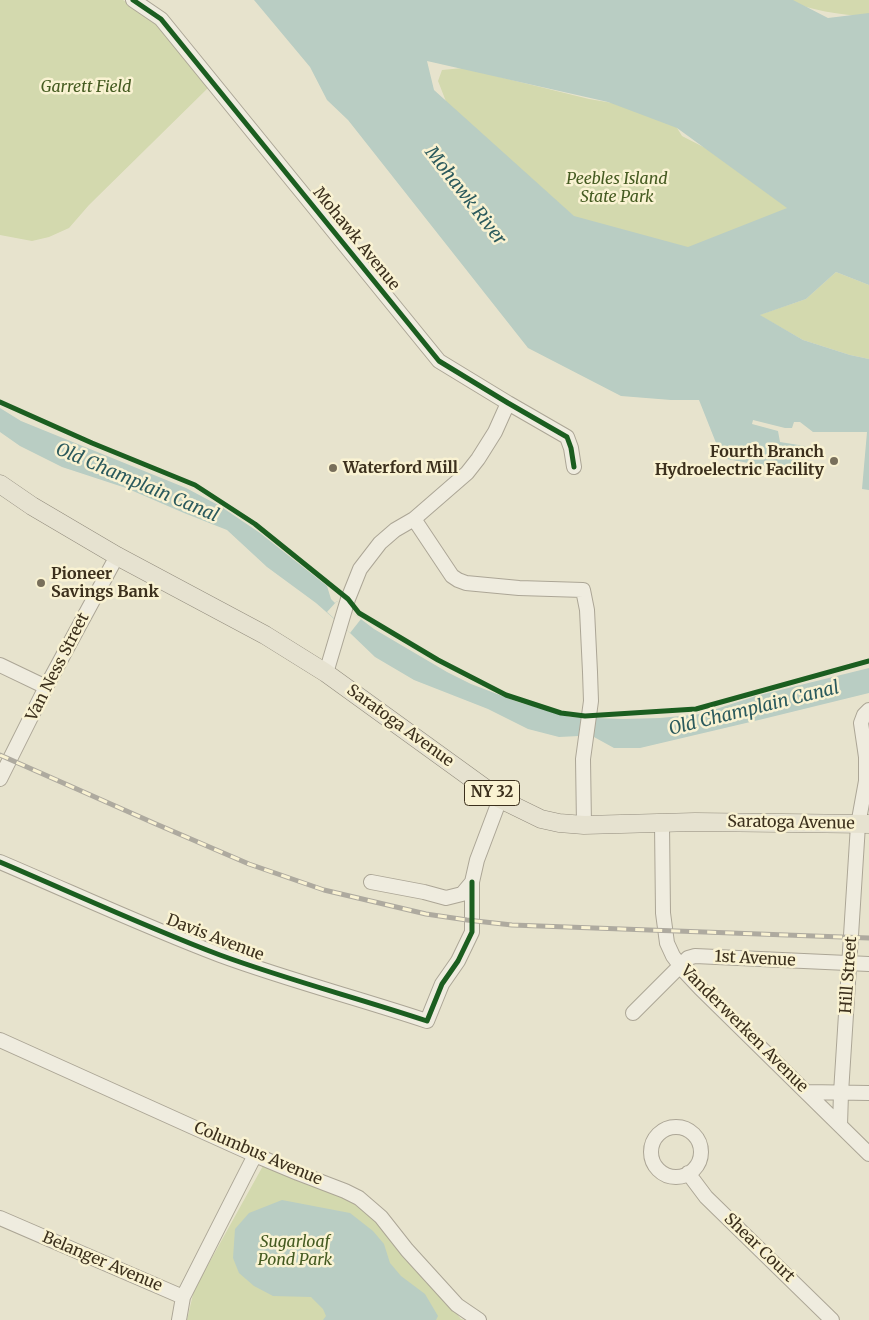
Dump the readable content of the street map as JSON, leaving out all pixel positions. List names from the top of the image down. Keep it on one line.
{"streets":{"main road":["Saratoga Avenue","NY 32"],"street":["Mohawk Avenue","Van Ness Street","Davis Avenue","1st Avenue","Hill Street","Vanderwerken Avenue","Columbus Avenue","Shear Court","Belanger Avenue"]},"crossings":[["Van Ness Street","Saratoga Avenue"],["Saratoga Avenue","Hill Street"],["Saratoga Avenue","Vanderwerken Avenue"],["1st Avenue","Hill Street"],["1st Avenue","Vanderwerken Avenue"],["Hill Street","Vanderwerken Avenue"]],"water":["Mohawk River","Old Champlain Canal"],"parks":["Garrett Field","Peebles Island State Park","Sugarloaf Pond Park"],"places":["Fourth Branch Hydroelectric Facility","Waterford Mill","Pioneer Savings Bank"]}
